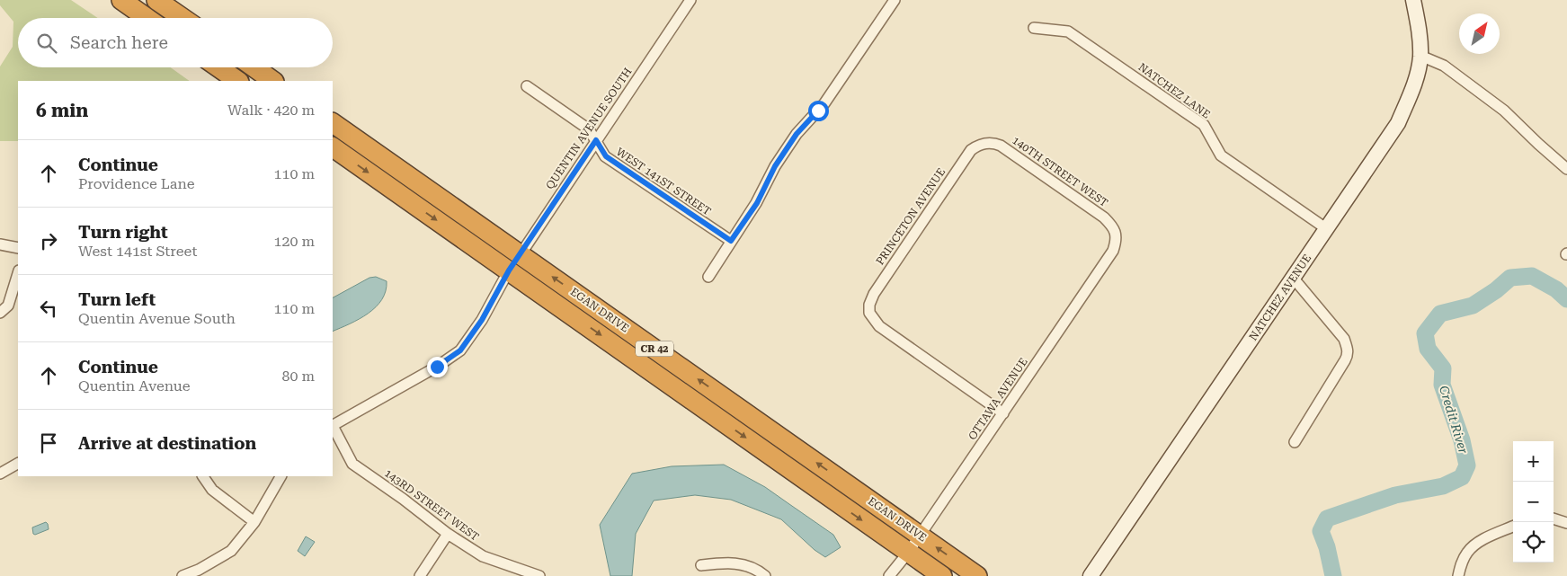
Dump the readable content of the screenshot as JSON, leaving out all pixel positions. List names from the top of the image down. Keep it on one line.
{"streets":{"highway":["EGAN DRIVE","CR 42"],"street":["NATCHEZ LANE","QUENTIN AVENUE SOUTH","140TH STREET WEST","WEST 141ST STREET","PRINCETON AVENUE","NATCHEZ AVENUE","OTTAWA AVENUE","143RD STREET WEST"]},"crossings":[["NATCHEZ LANE","NATCHEZ AVENUE"],["QUENTIN AVENUE SOUTH","WEST 141ST STREET"],["QUENTIN AVENUE SOUTH","EGAN DRIVE"],["140TH STREET WEST","PRINCETON AVENUE"],["140TH STREET WEST","OTTAWA AVENUE"],["PRINCETON AVENUE","OTTAWA AVENUE"],["EGAN DRIVE","OTTAWA AVENUE"]],"water":["Credit River"],"north":"top right","page":{"search":"Search here","heading":["6 min","Walk · 420 m"],"list":[["Continue","Providence Lane","110 m"],["Turn right","West 141st Street","120 m"],["Turn left","Quentin Avenue South","110 m"],["Continue","Quentin Avenue","80 m"],"Arrive at destination"],"map_buttons":["+","−"]}}
